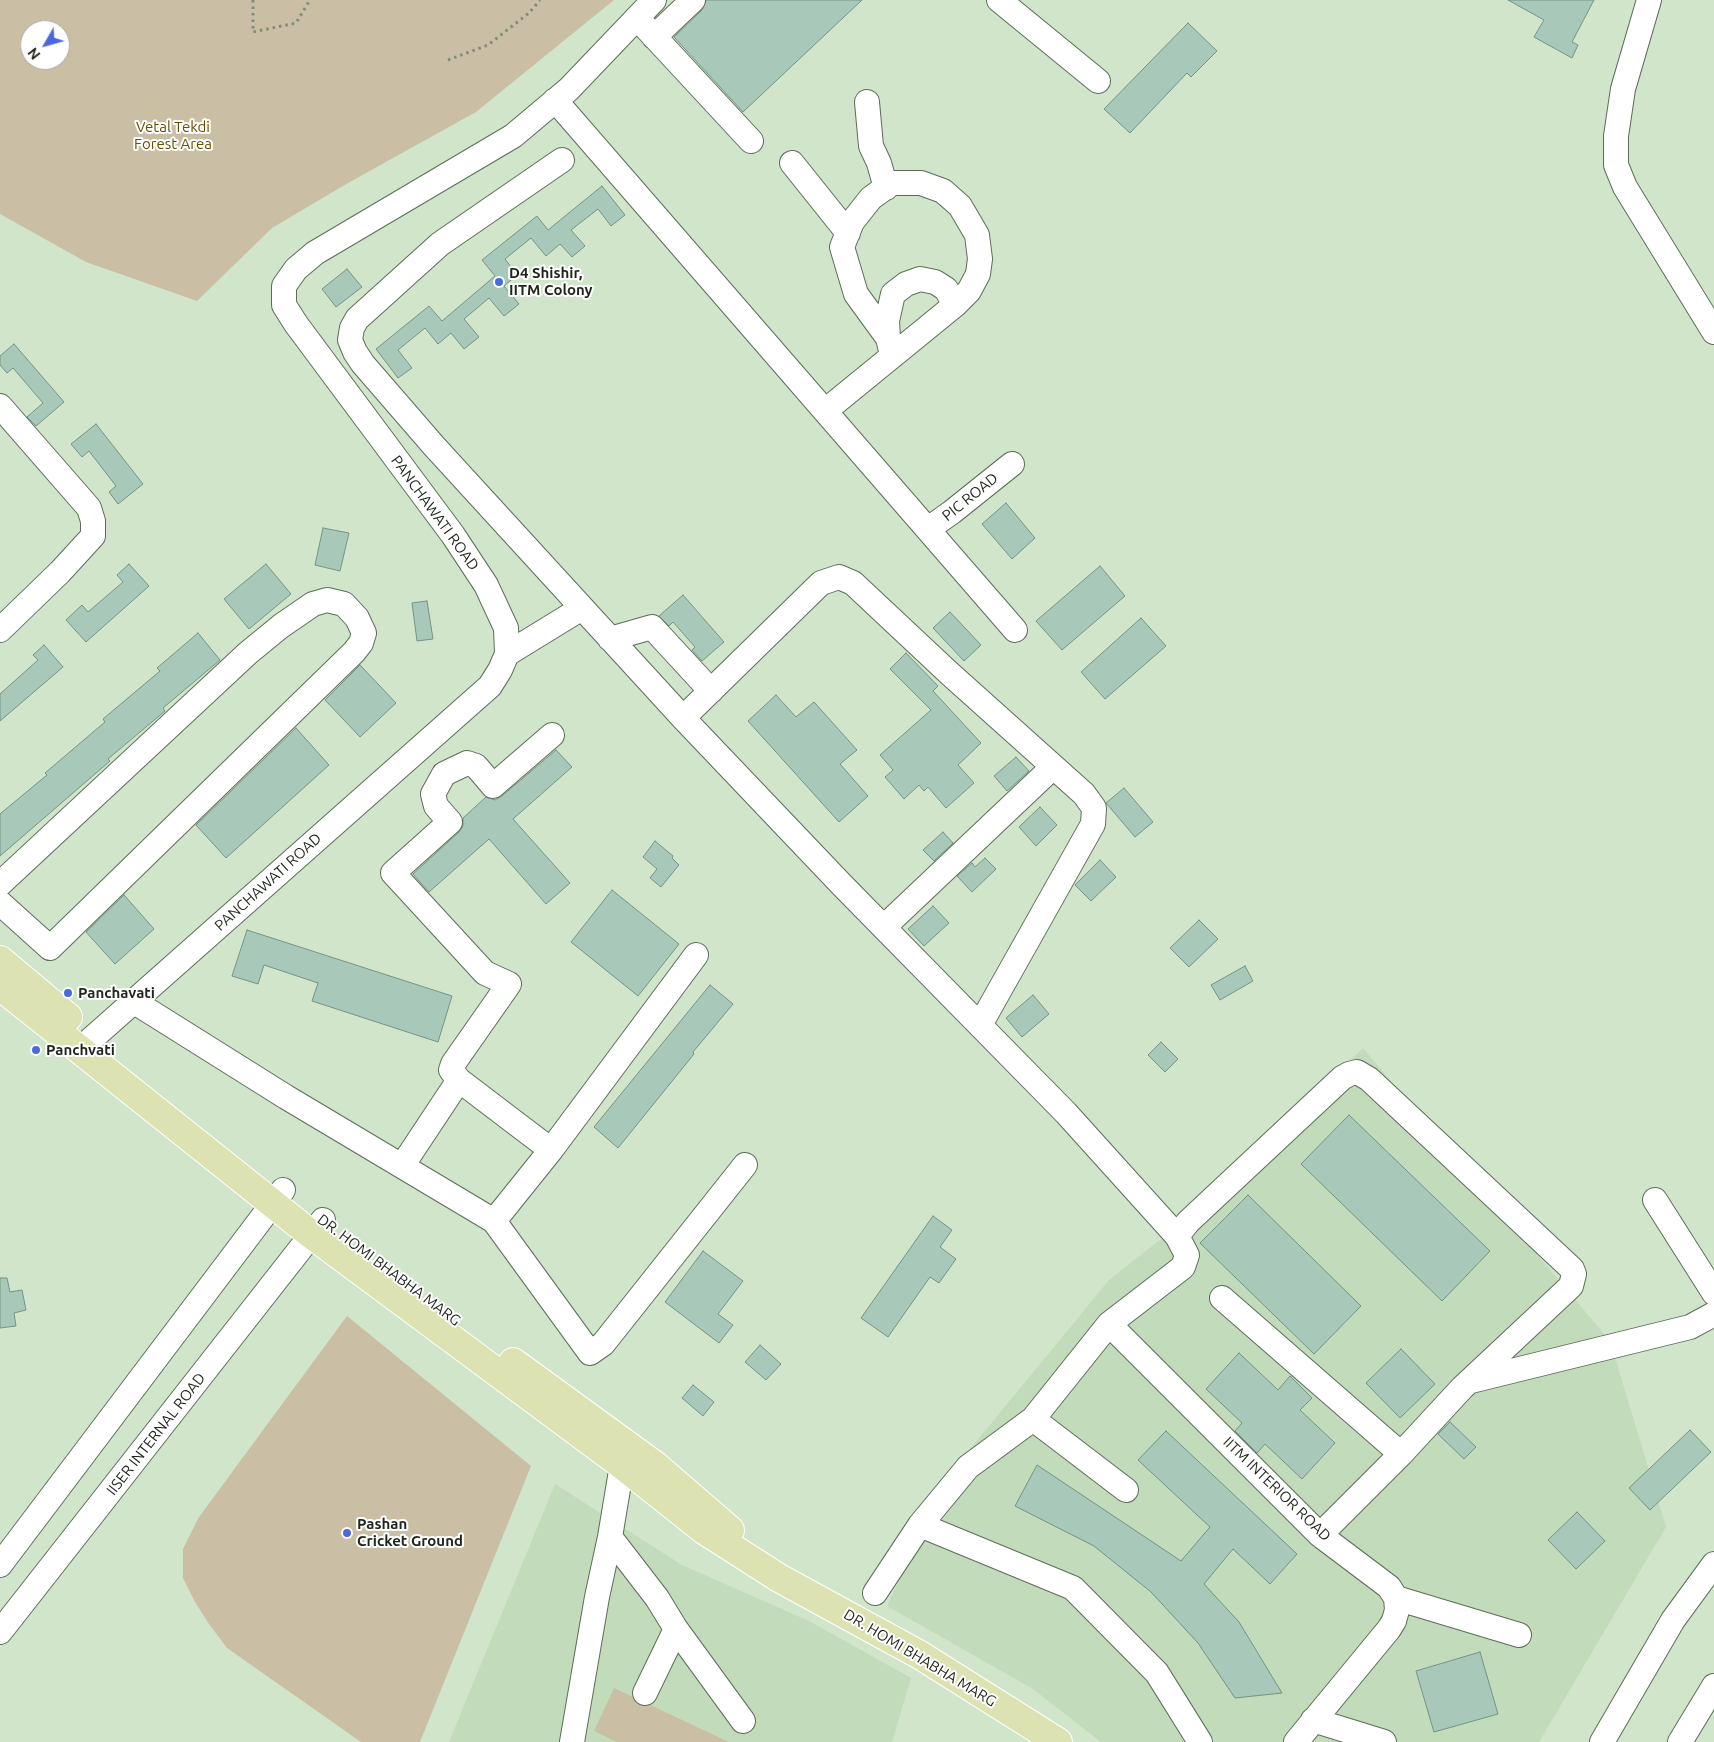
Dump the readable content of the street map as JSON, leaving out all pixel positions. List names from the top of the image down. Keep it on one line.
{"streets":{"main road":["DR. HOMI BHABHA MARG"],"street":["PIC ROAD","PANCHAWATI ROAD","IISER INTERNAL ROAD","IITM INTERIOR ROAD"]},"crossings":[["PANCHAWATI ROAD","DR. HOMI BHABHA MARG"],["DR. HOMI BHABHA MARG","IISER INTERNAL ROAD"]],"parks":["Vetal Tekdi Forest Area"],"places":["D4 Shishir, IITM Colony","Panchavati","Panchvati","Pashan Cricket Ground"],"north":"bottom left"}
